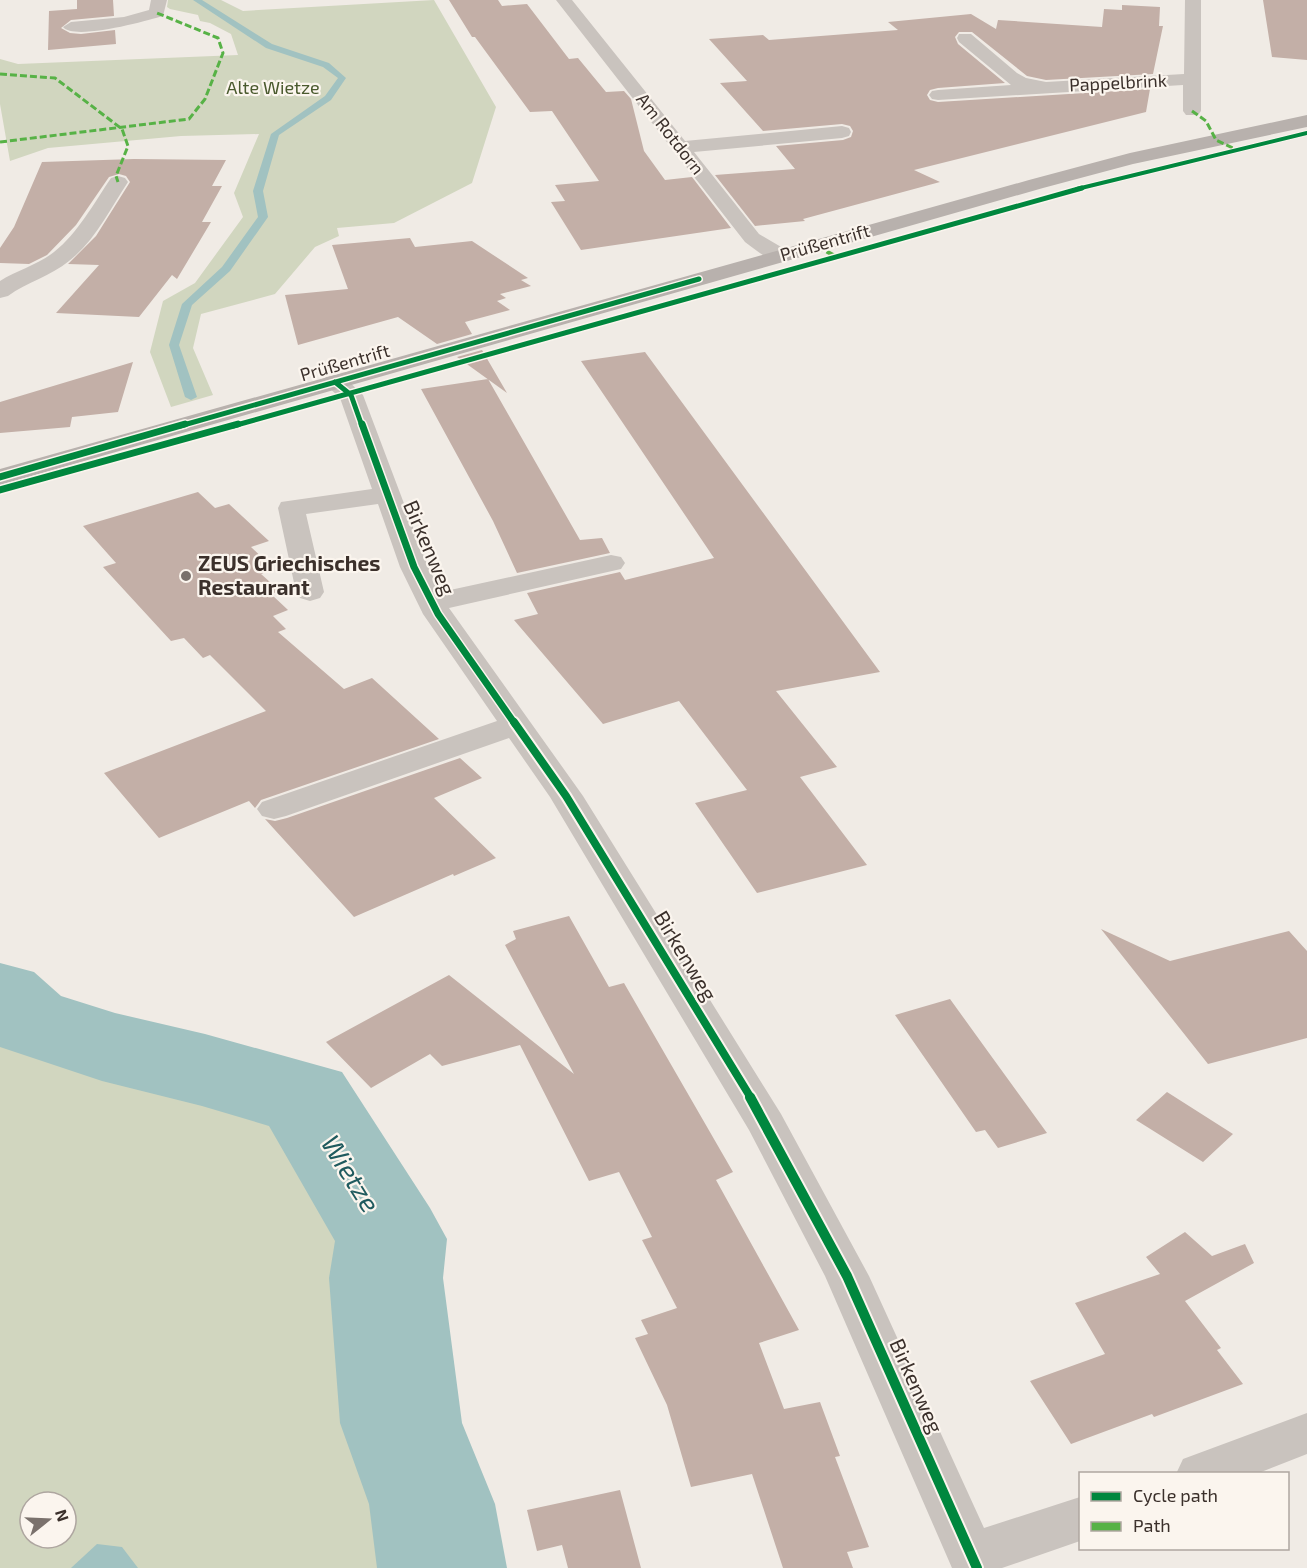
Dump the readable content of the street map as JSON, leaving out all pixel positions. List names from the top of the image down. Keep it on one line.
{"streets":{"main road":["Prüßentrift"],"street":["Pappelbrink","Am Rotdorn","Birkenweg"]},"crossings":[["Am Rotdorn","Prüßentrift"],["Prüßentrift","Birkenweg"]],"water":["Wietze"],"parks":["Alte Wietze"],"places":["ZEUS Griechisches Restaurant"],"legend":["Cycle path","Path"],"north":"right"}
